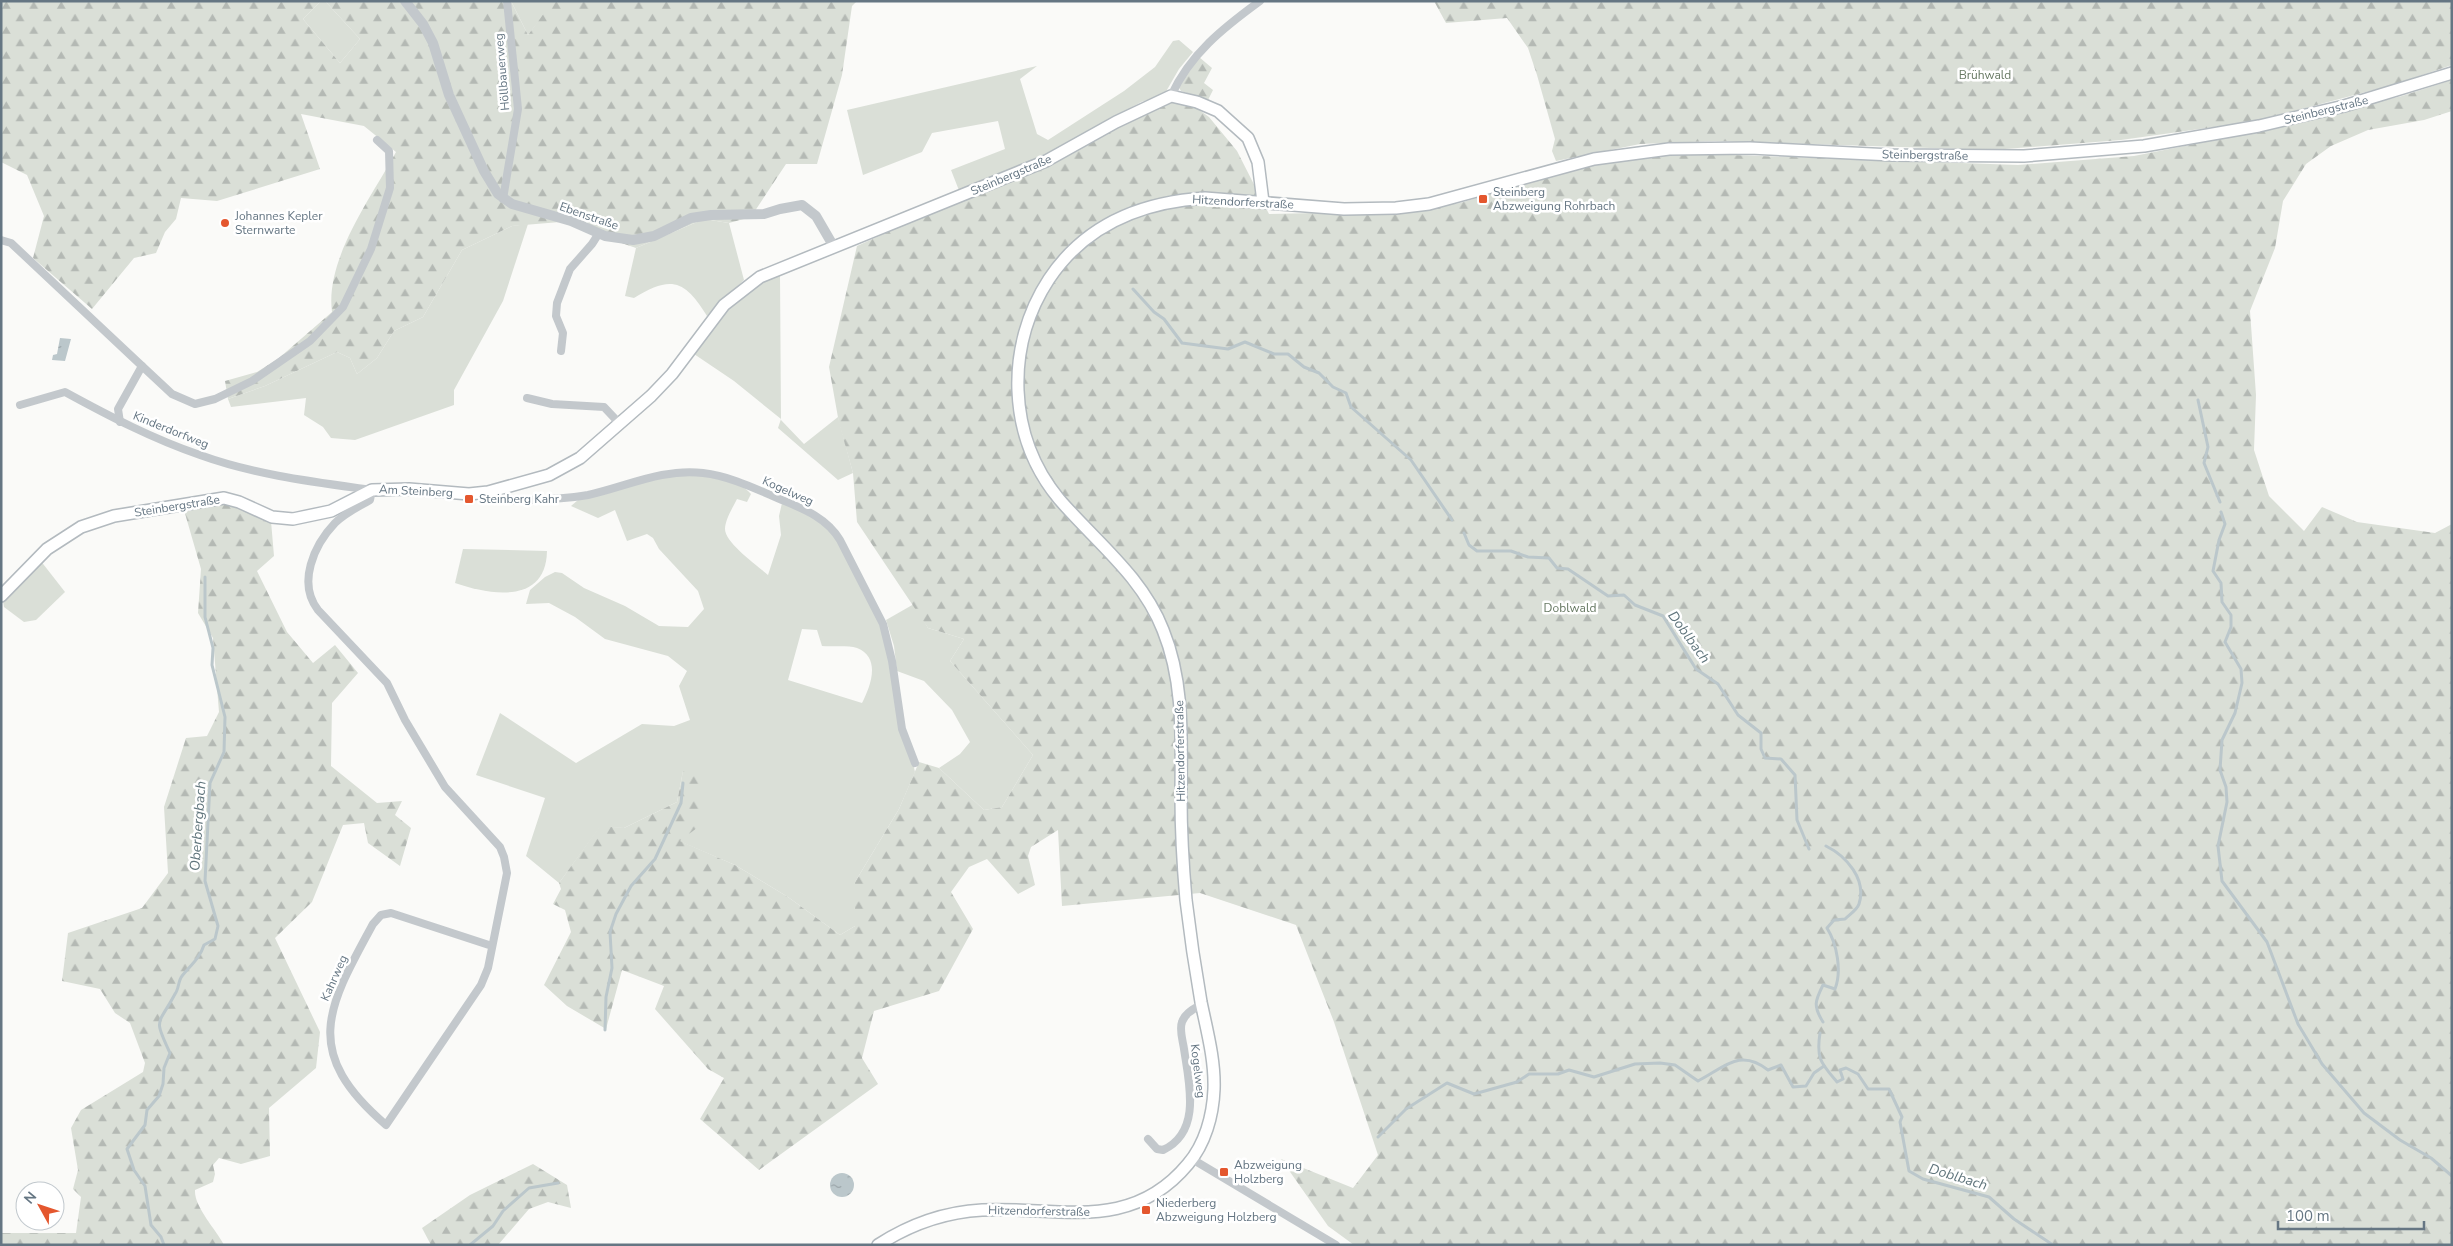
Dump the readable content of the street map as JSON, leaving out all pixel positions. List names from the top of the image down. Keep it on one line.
{"streets":{"main road":["Steinbergstraße","Hitzendorferstraße","Am Steinberg"],"street":["Höllbauerweg","Ebenstraße","Kinderdorfweg","Kogelweg","Kahrweg"]},"crossings":[["Höllbauerweg","Ebenstraße"],["Steinbergstraße","Hitzendorferstraße"],["Steinbergstraße","Ebenstraße"],["Steinbergstraße","Kinderdorfweg"],["Steinbergstraße","Am Steinberg"],["Steinbergstraße","Kahrweg"],["Hitzendorferstraße","Kogelweg"],["Kinderdorfweg","Am Steinberg"],["Kinderdorfweg","Kahrweg"],["Am Steinberg","Kogelweg"],["Am Steinberg","Kahrweg"]],"water":["Doblbach","Oberbergbach"],"parks":["Brühwald","Doblwald"],"places":{"transit":["Steinberg Abzweigung Rohrbach","Steinberg Kahr","Abzweigung Holzberg","Niederberg Abzweigung Holzberg"],"other":["Johannes Kepler Sternwarte"]},"scale_bar":"100 m","north":"top left"}
